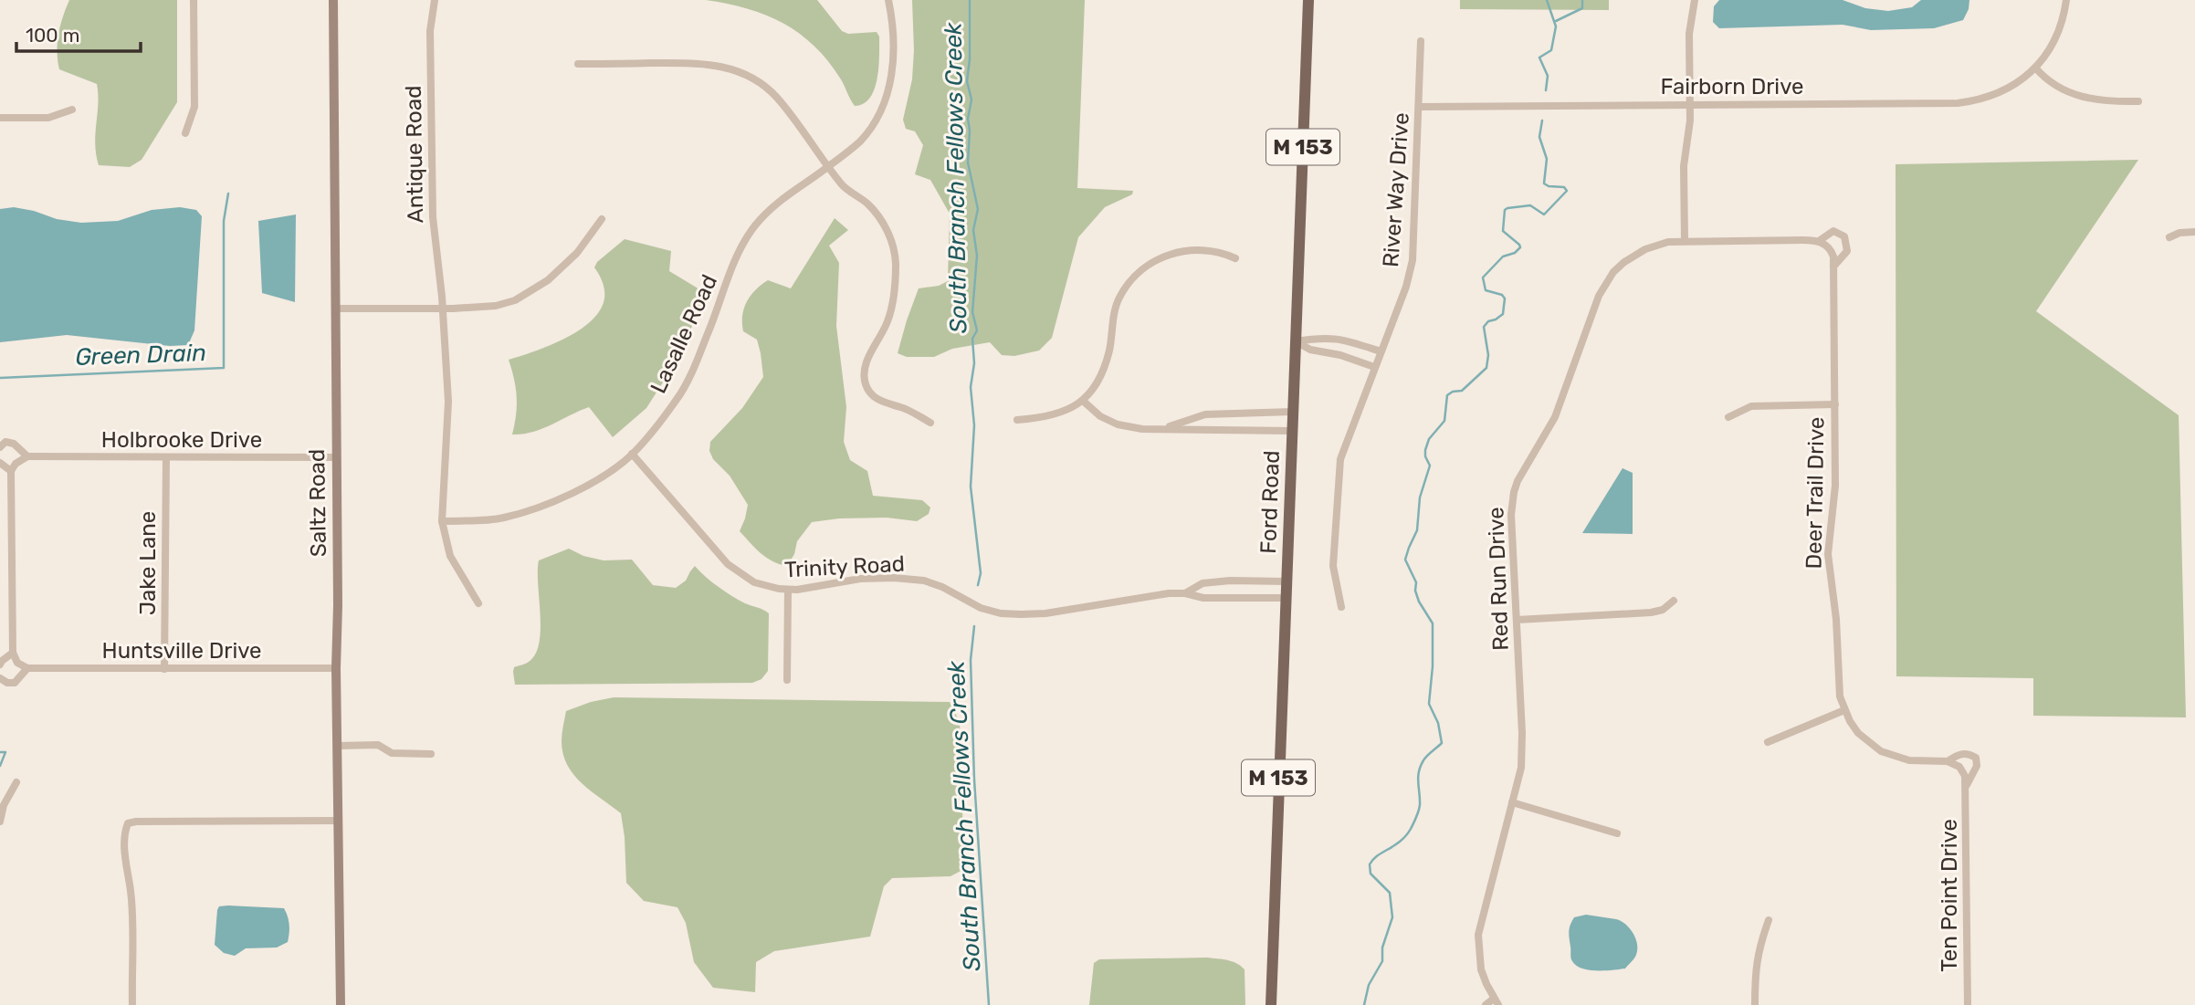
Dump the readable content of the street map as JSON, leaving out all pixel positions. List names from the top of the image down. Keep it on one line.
{"streets":{"main road":["M 153","Ford Road"],"street":["Fairborn Drive","Antique Road","River Way Drive","Lasalle Road","Holbrooke Drive","Deer Trail Drive","Saltz Road","Jake Lane","Trinity Road","Red Run Drive","Huntsville Drive","Ten Point Drive"]},"crossings":[["Fairborn Drive","River Way Drive"],["Antique Road","Lasalle Road"],["Lasalle Road","Trinity Road"],["Holbrooke Drive","Saltz Road"],["Holbrooke Drive","Jake Lane"],["Deer Trail Drive","Red Run Drive"],["Deer Trail Drive","Ten Point Drive"],["Ford Road","Trinity Road"],["Saltz Road","Huntsville Drive"],["Jake Lane","Huntsville Drive"]],"water":["South Branch Fellows Creek","Green Drain"],"scale_bar":"100 m"}
